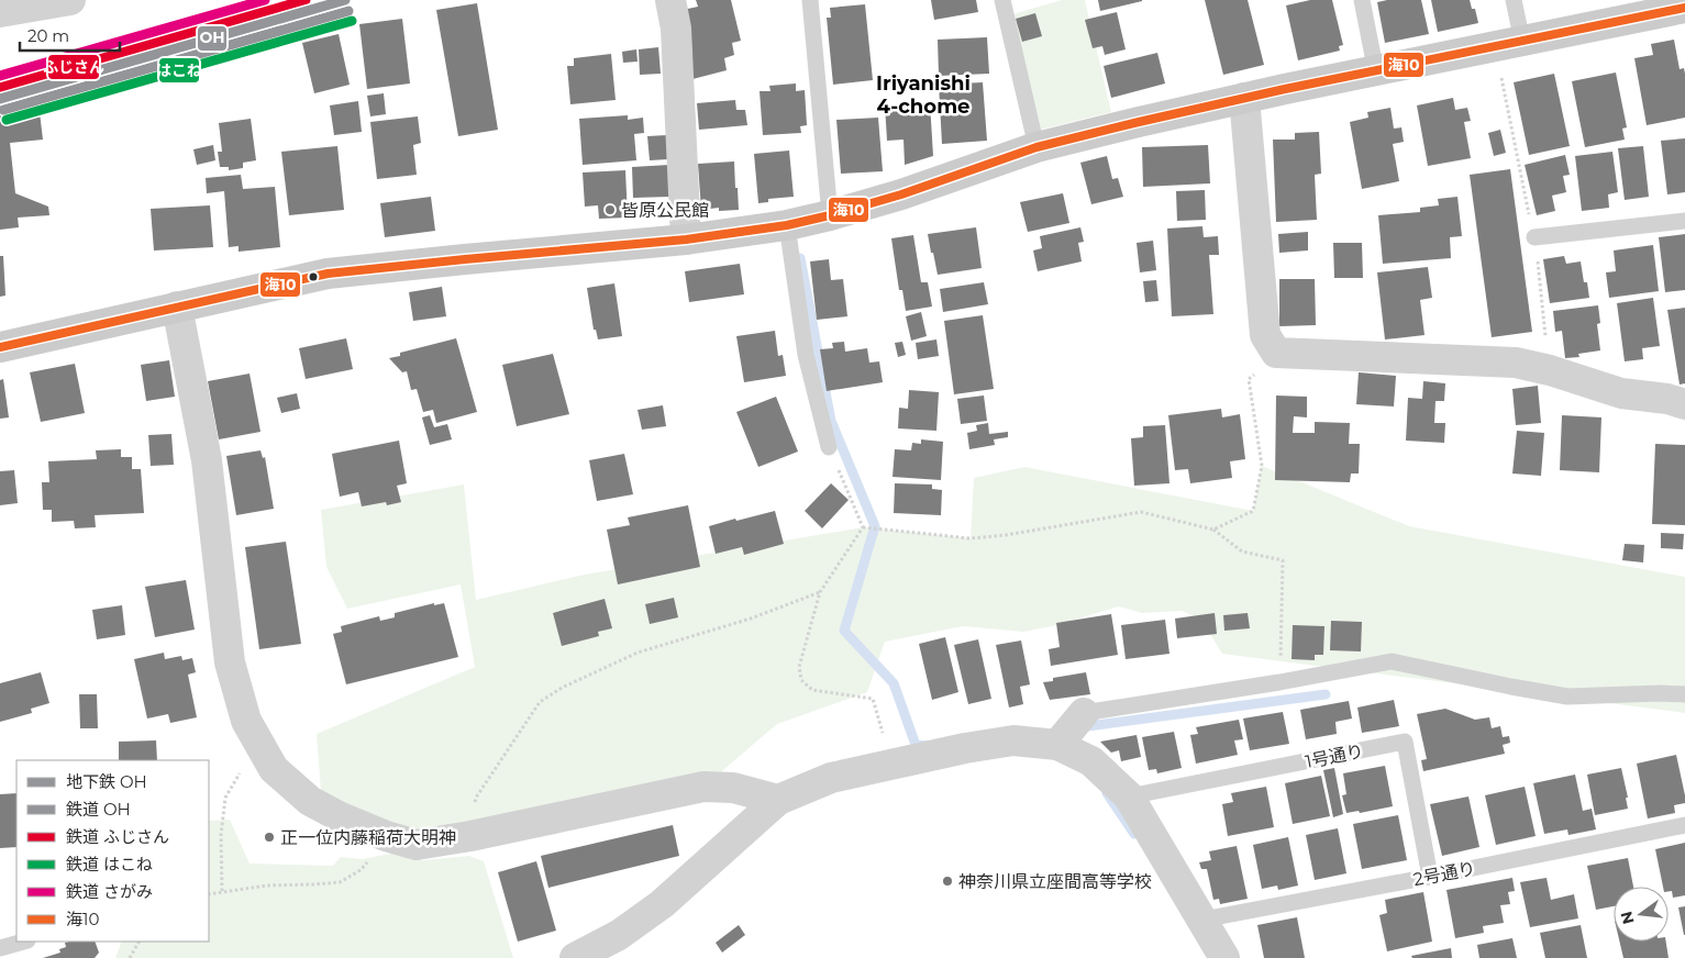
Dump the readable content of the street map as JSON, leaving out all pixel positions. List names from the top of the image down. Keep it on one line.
{"streets":{"lane":["1号通り","2号通り"]},"crossings":[["1号通り","2号通り"]],"districts":["Iriyanishi 4-chome"],"places":["皆原公民館","正一位内藤稲荷大明神","神奈川県立座間高等学校"],"lines":["metro line OH","rail line ふじさん","rail line さがみ","transit line 海10","rail line OH","rail line はこね"],"legend":["地下鉄 OH","鉄道 OH","鉄道 ふじさん","鉄道 はこね","鉄道 さがみ","海10"],"scale_bar":"20 m","north":"left"}
